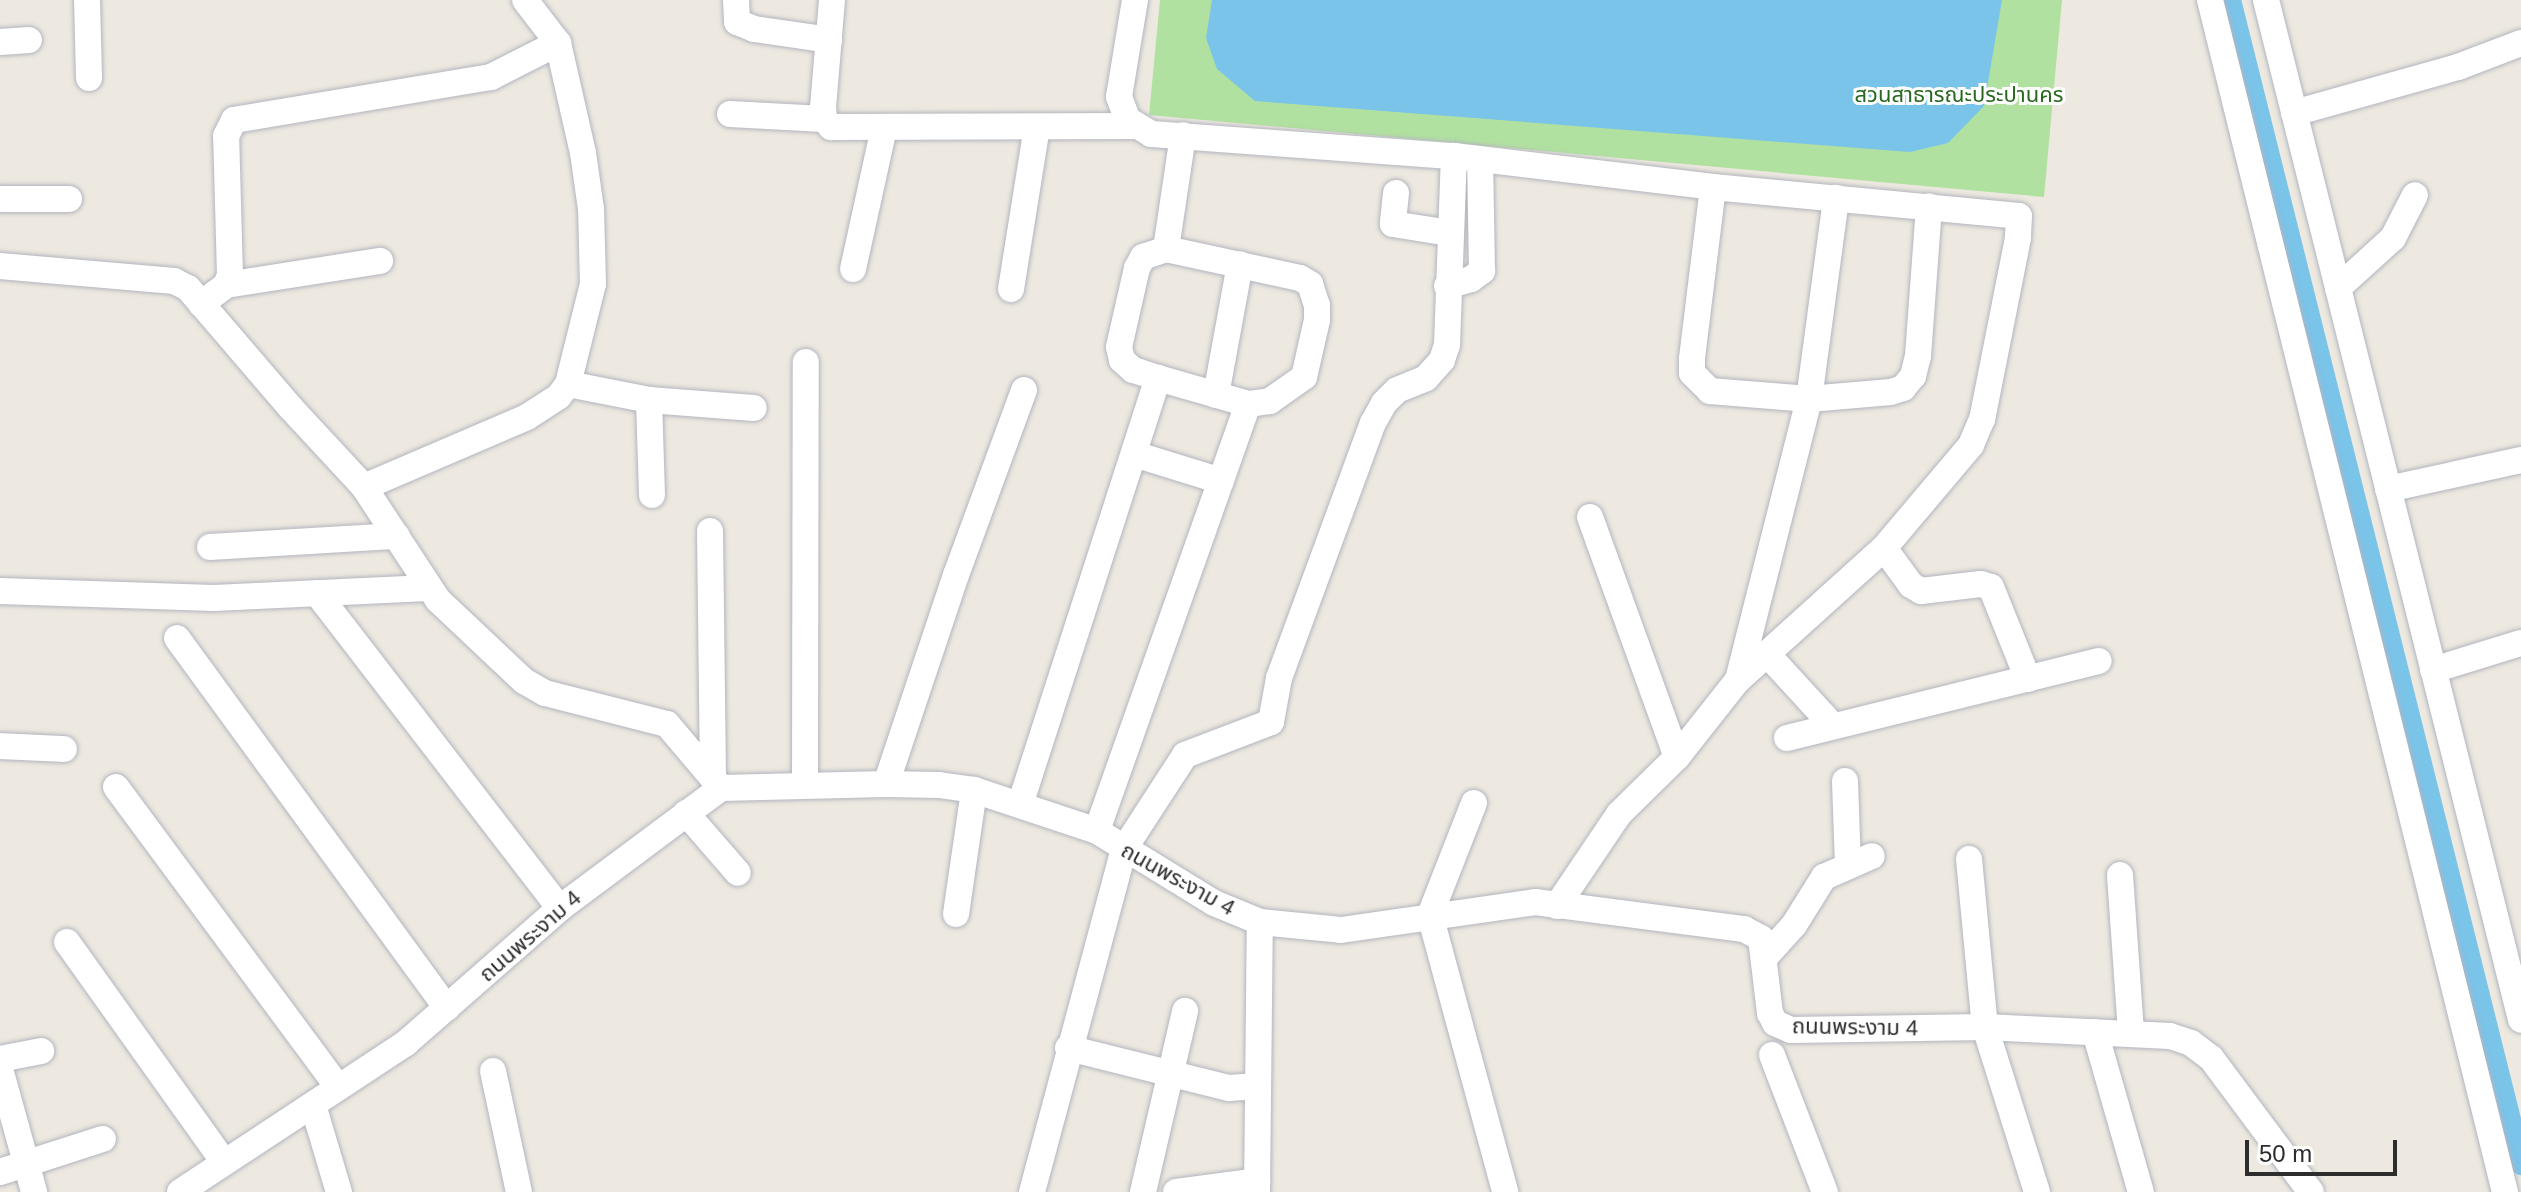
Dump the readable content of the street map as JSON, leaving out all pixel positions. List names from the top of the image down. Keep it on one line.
{"streets":{"street":["ถนนพระงาม 4"]},"parks":["สวนสาธารณะประปานคร"],"scale_bar":"50 m"}
